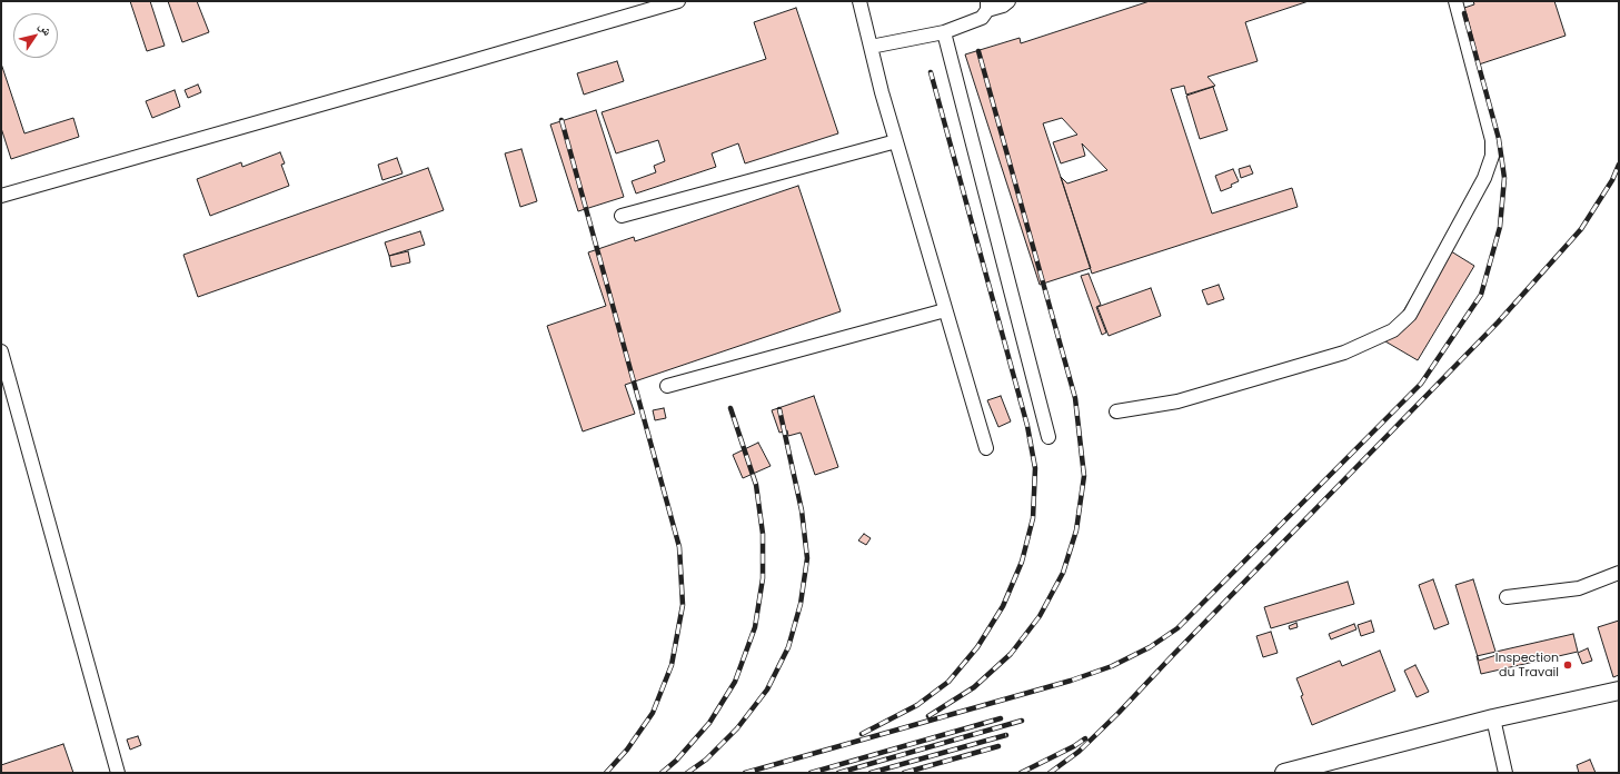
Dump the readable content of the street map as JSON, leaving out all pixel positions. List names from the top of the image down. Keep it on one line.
{"places":["Inspection du Travail"],"north":"top right"}
